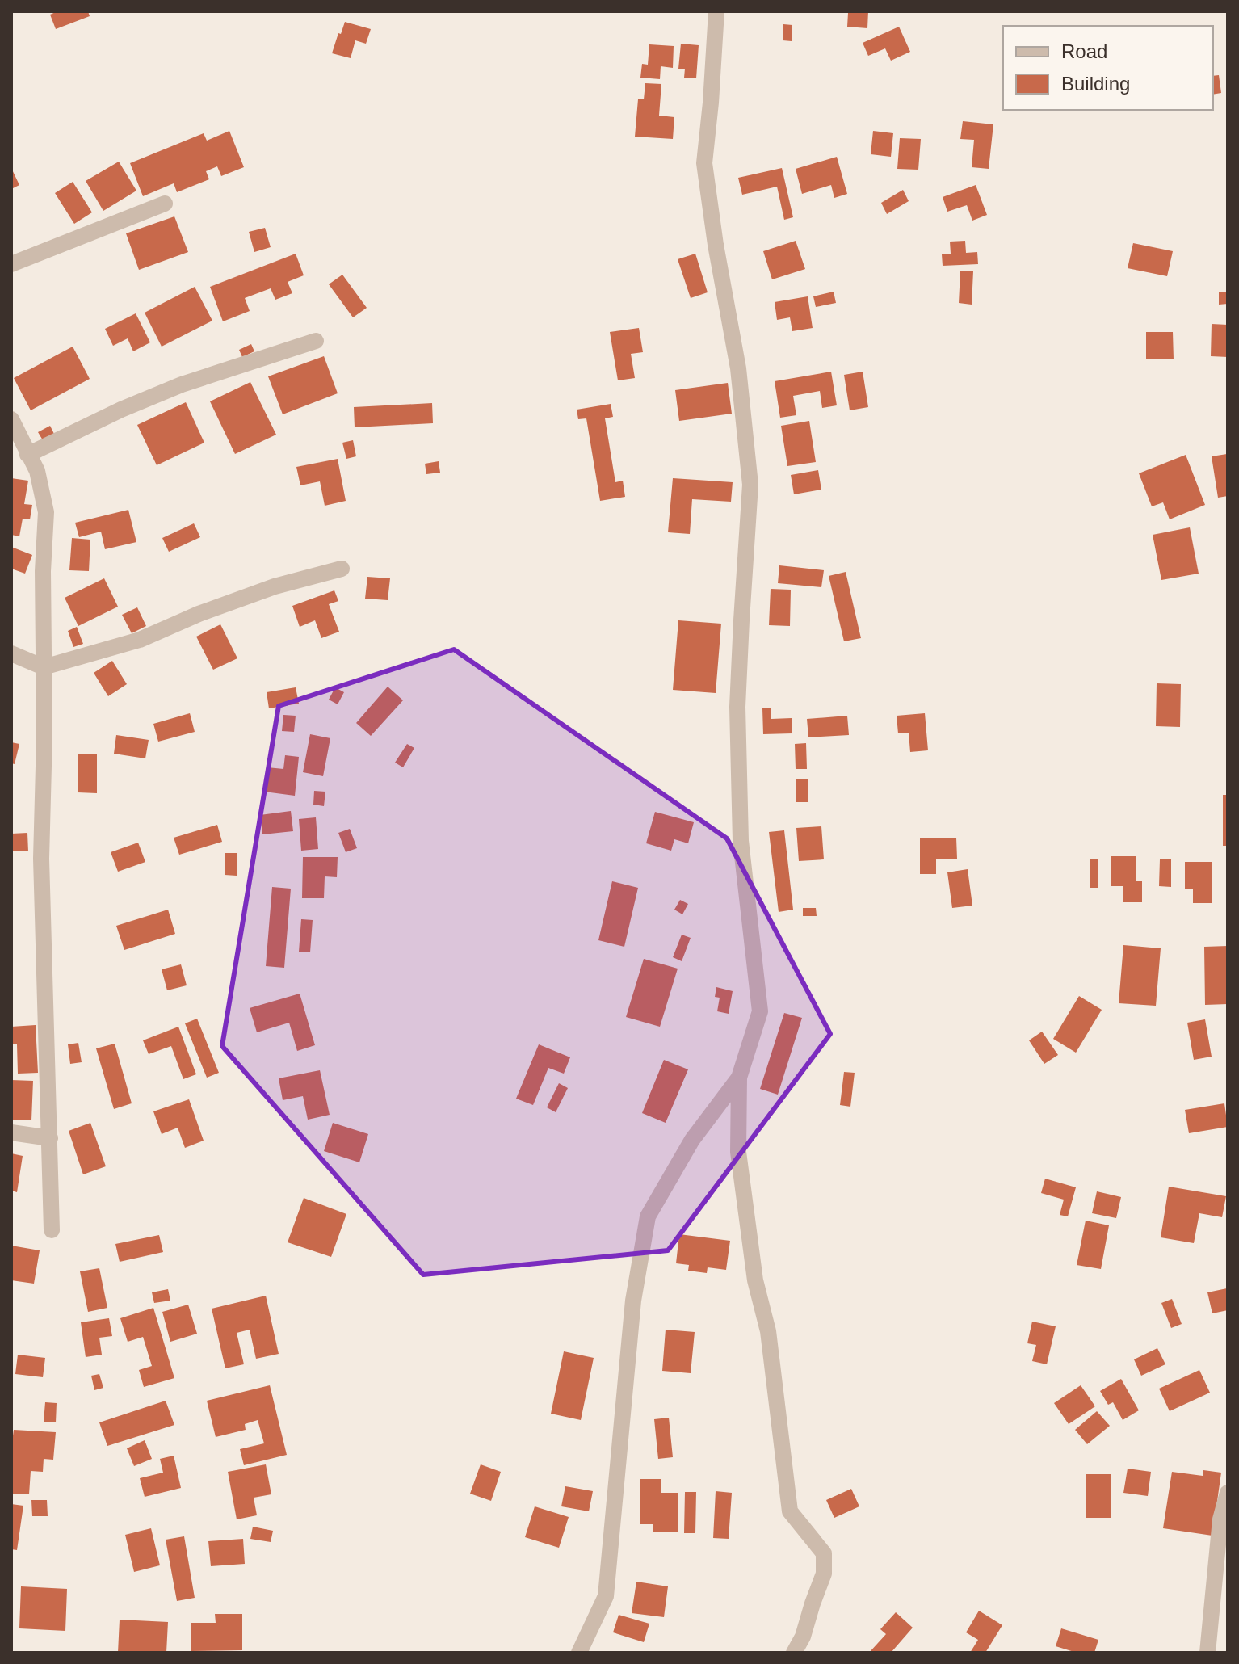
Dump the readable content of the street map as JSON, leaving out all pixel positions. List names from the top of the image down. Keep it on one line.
{"legend":["Road","Building"]}
